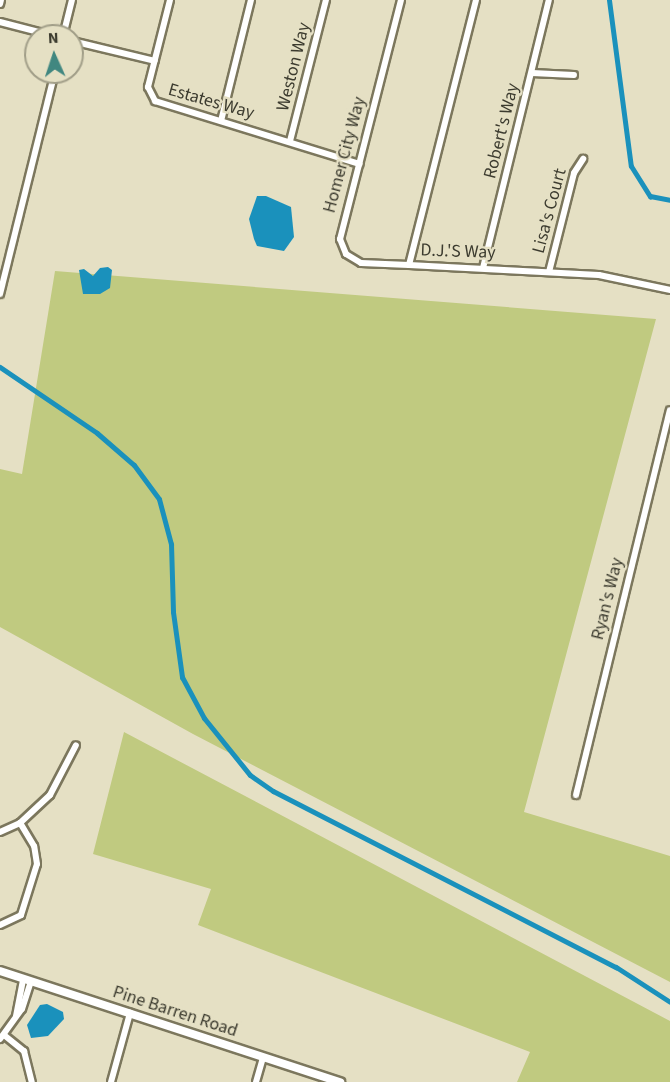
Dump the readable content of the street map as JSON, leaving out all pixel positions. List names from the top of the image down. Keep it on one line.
{"streets":{"main road":["Pine Barren Road"],"street":["Weston Way","Estates Way","Robert's Way","Homer City Way","Lisa's Court","D.J.'S Way","Ryan's Way"]},"crossings":[["Weston Way","Estates Way"],["Estates Way","Homer City Way"],["Robert's Way","D.J.'S Way"],["Homer City Way","D.J.'S Way"],["Lisa's Court","D.J.'S Way"]],"north":"top"}
